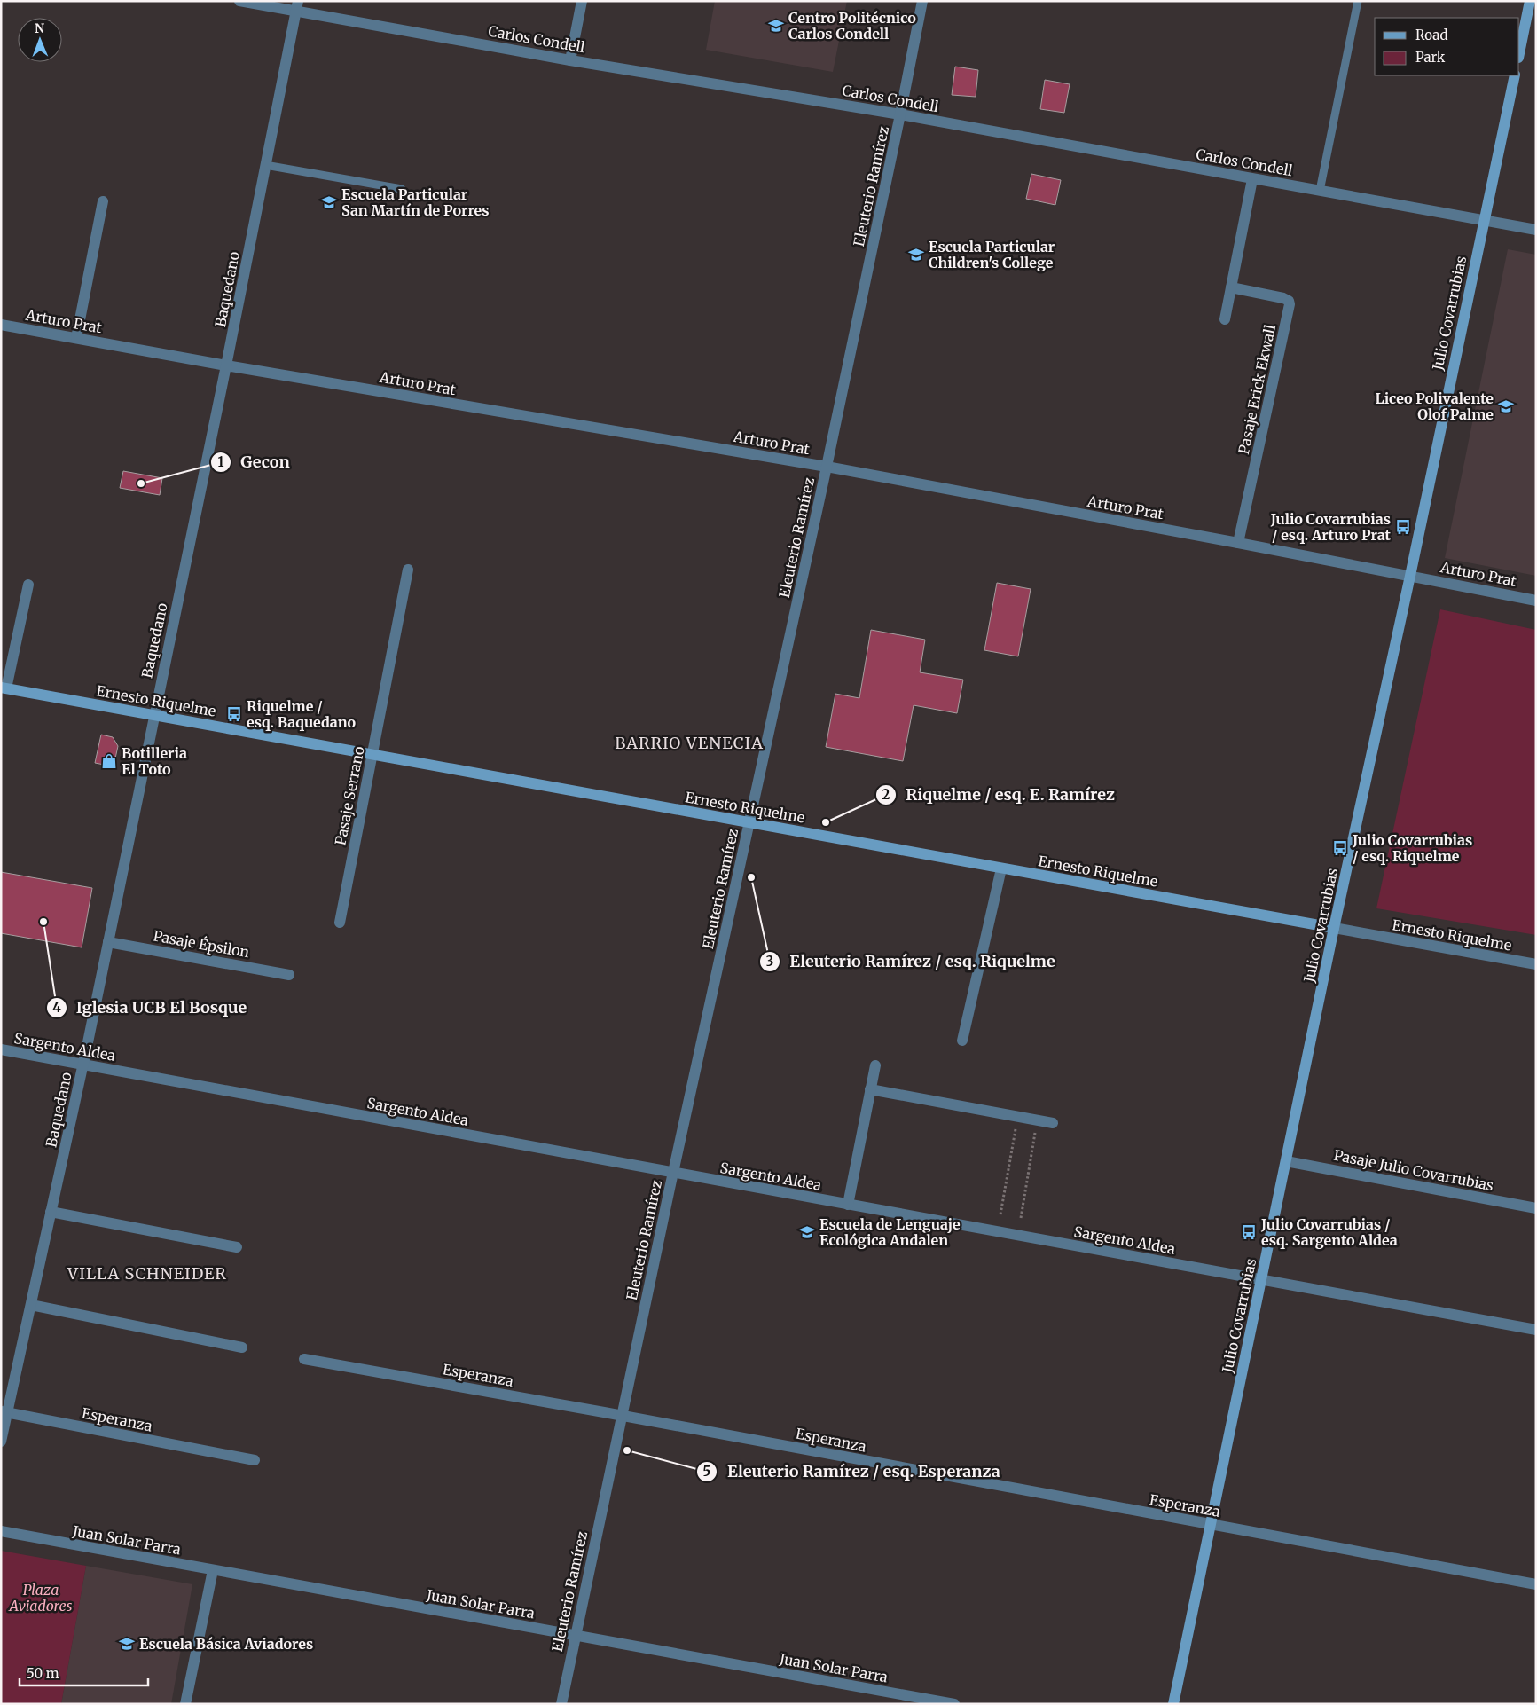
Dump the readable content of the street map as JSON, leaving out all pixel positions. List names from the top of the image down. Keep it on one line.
{"streets":{"street":["Carlos Condell","Eleuterio Ramírez","Baquedano","Julio Covarrubias","Arturo Prat","Pasaje Erick Ekwall","Ernesto Riquelme","Pasaje Serrano","Pasaje Épsilon","Sargento Aldea","Pasaje Julio Covarrubias","Esperanza","Juan Solar Parra"]},"crossings":[["Carlos Condell","Eleuterio Ramírez"],["Carlos Condell","Baquedano"],["Carlos Condell","Julio Covarrubias"],["Eleuterio Ramírez","Arturo Prat"],["Eleuterio Ramírez","Ernesto Riquelme"],["Eleuterio Ramírez","Sargento Aldea"],["Eleuterio Ramírez","Esperanza"],["Eleuterio Ramírez","Juan Solar Parra"],["Baquedano","Arturo Prat"],["Baquedano","Ernesto Riquelme"],["Baquedano","Pasaje Épsilon"],["Baquedano","Sargento Aldea"],["Baquedano","Esperanza"],["Julio Covarrubias","Arturo Prat"],["Julio Covarrubias","Ernesto Riquelme"],["Julio Covarrubias","Sargento Aldea"],["Julio Covarrubias","Pasaje Julio Covarrubias"],["Julio Covarrubias","Esperanza"],["Arturo Prat","Pasaje Erick Ekwall"],["Ernesto Riquelme","Pasaje Serrano"]],"districts":["BARRIO VENECIA","VILLA SCHNEIDER"],"parks":["Plaza Aviadores"],"places":{"school or university":["Centro Politécnico Carlos Condell","Escuela Particular San Martín de Porres","Escuela Particular Children's College","Liceo Polivalente Olof Palme","Escuela de Lenguaje Ecológica Andalen","Escuela Básica Aviadores"],"other":["Gecon","Riquelme / esq. E. Ramírez","Eleuterio Ramírez / esq. Riquelme","Iglesia UCB El Bosque","Eleuterio Ramírez / esq. Esperanza"],"bus stop":["Julio Covarrubias / esq. Arturo Prat","Riquelme / esq. Baquedano","Julio Covarrubias / esq. Riquelme","Julio Covarrubias / esq. Sargento Aldea"],"shop":["Botilleria El Toto"]},"legend":["Road","Park"],"scale_bar":"50 m","north":"top"}
